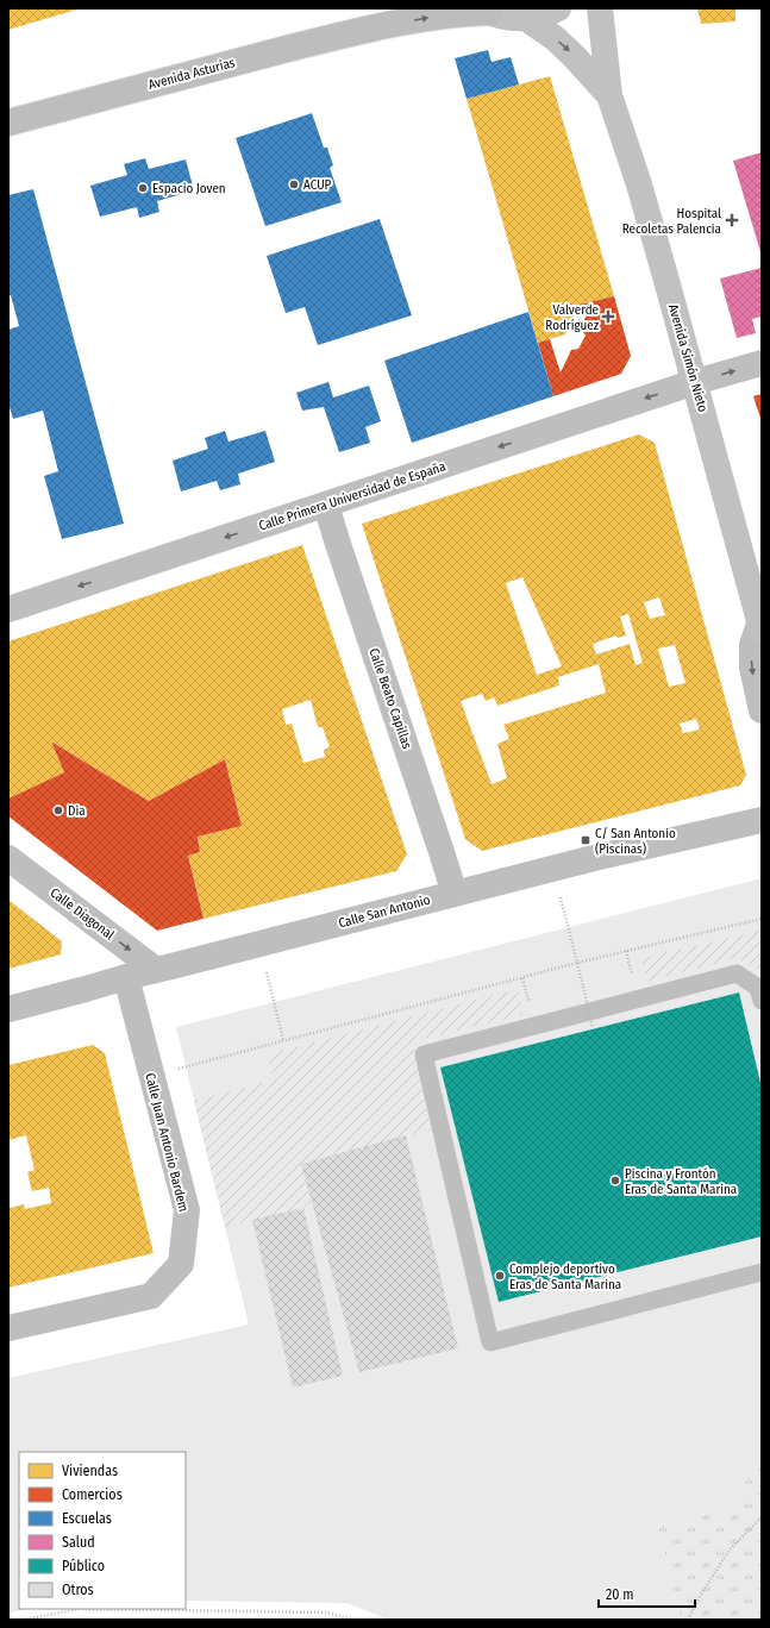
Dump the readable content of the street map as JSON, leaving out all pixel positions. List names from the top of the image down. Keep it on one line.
{"streets":{"main road":["Avenida Asturias","Avenida Simón Nieto"],"street":["Calle Primera Universidad de España","Calle Beato Capillas","Calle San Antonio","Calle Diagonal","Calle Juan Antonio Bardem"]},"crossings":[["Avenida Simón Nieto","Calle Primera Universidad de España"],["Calle Primera Universidad de España","Calle Beato Capillas"],["Calle Beato Capillas","Calle San Antonio"],["Calle San Antonio","Calle Diagonal"],["Calle San Antonio","Calle Juan Antonio Bardem"]],"one_way":["Calle Primera Universidad de España","Calle Diagonal"],"places":{"other":["ACUP","Espacio Joven","Dia","Piscina y Frontón Eras de Santa Marina","Complejo deportivo Eras de Santa Marina"],"health":["Hospital Recoletas Palencia","Valverde Rodríguez"],"transit":["C/ San Antonio (Piscinas)"]},"legend":["Viviendas","Comercios","Escuelas","Salud","Público","Otros"],"scale_bar":"20 m"}
